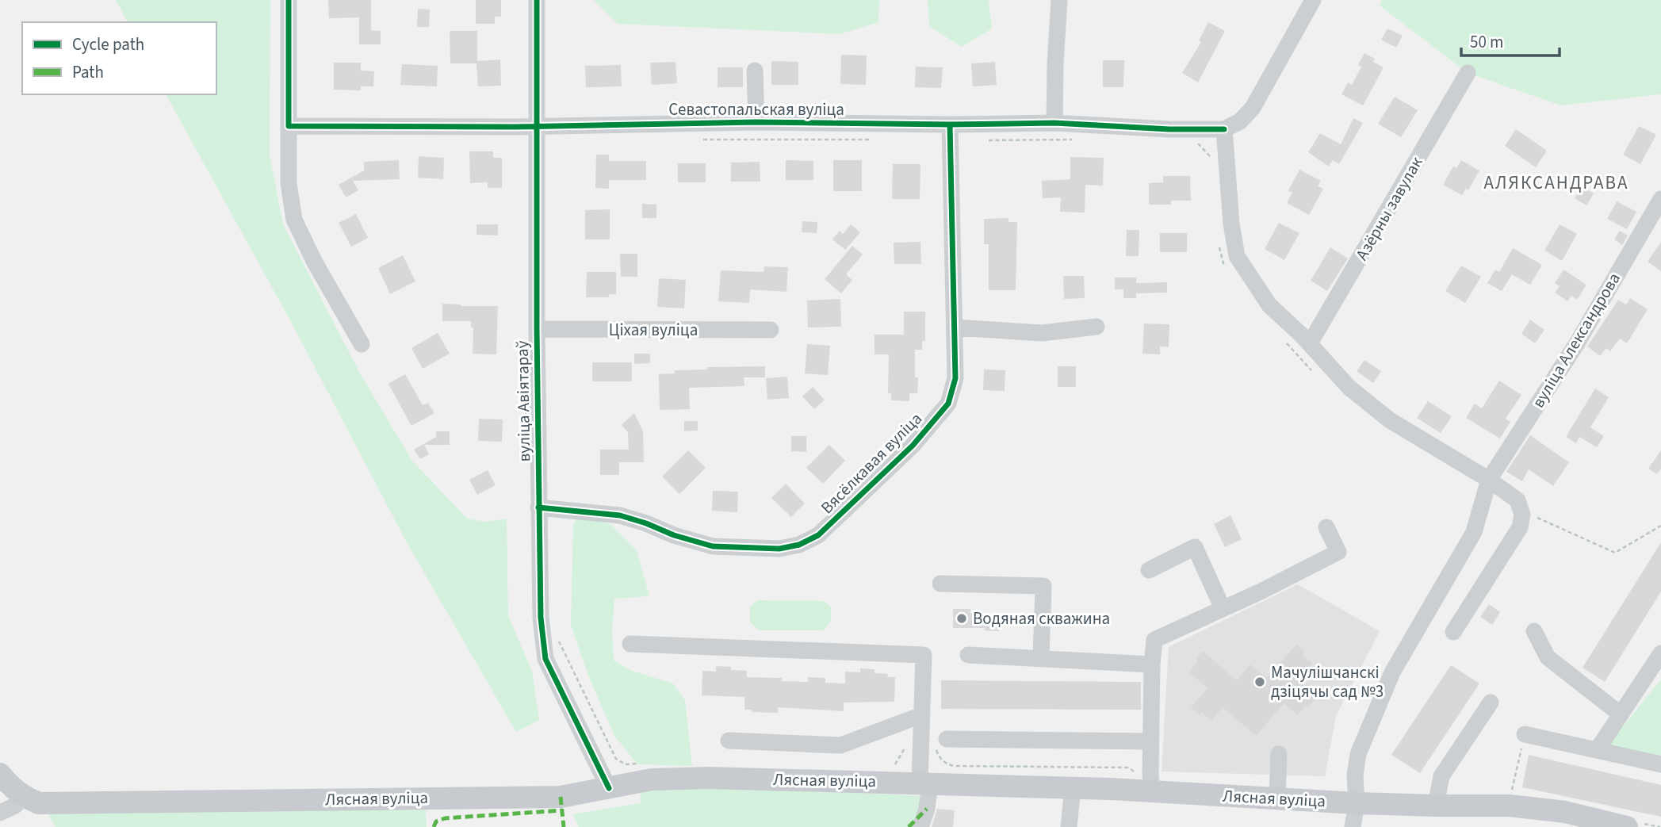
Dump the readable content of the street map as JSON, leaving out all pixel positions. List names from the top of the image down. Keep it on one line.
{"streets":{"main road":["Лясная вуліца"],"street":["Севастопальская вуліца","Азёрны завулак","Ціхая вуліца","вуліца Александрова","вуліца Авіятараў","Вясёлкавая вуліца"]},"crossings":[["Севастопальская вуліца","вуліца Авіятараў"],["Севастопальская вуліца","Вясёлкавая вуліца"],["Ціхая вуліца","вуліца Авіятараў"],["вуліца Александрова","Лясная вуліца"],["вуліца Авіятараў","Вясёлкавая вуліца"],["вуліца Авіятараў","Лясная вуліца"]],"districts":["АЛЯКСАНДРАВА"],"places":["Водяная скважина","Мачулішчанскі дзіцячы сад №3"],"legend":["Cycle path","Path"],"scale_bar":"50 m"}
